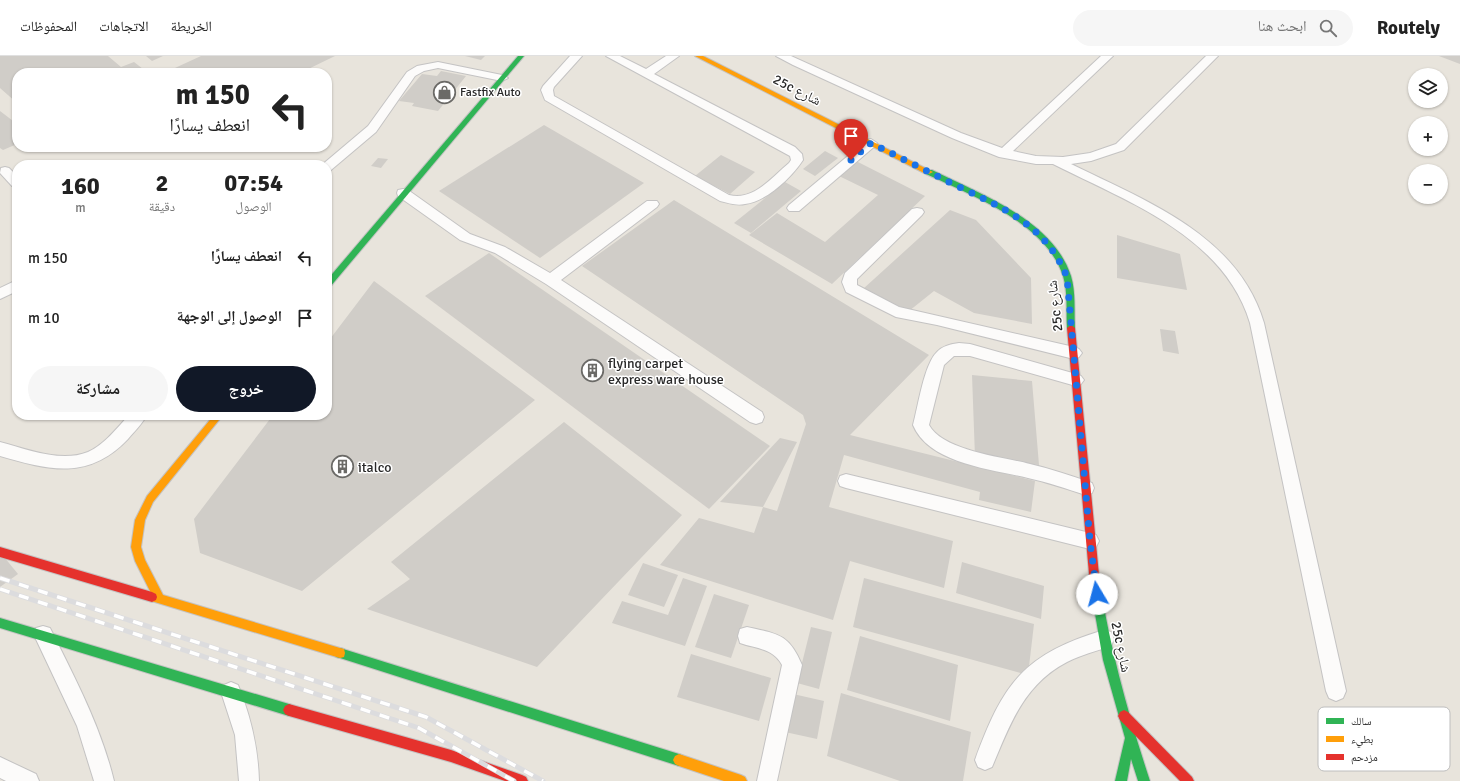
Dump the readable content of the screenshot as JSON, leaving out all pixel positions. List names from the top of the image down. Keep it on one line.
{"streets":{"street":["25c شارع"]},"places":{"shop":["Fastfix Auto"],"building":["flying carpet express ware house","italco"]},"legend":["سالك","بطيء","مزدحم"],"page":{"header":"Routely","search":"ابحث هنا","nav":["الخريطة","الاتجاهات","المحفوظات"],"map_buttons":["+","−"],"turn":["150 m","انعطف يسارًا"],"eta":["07:54","الوصول","2","دقيقة","160","m"],"list":[{"name":"انعطف يسارًا","value":"150 m"},{"name":"الوصول إلى الوجهة","value":"10 m"}],"buttons":["خروج","مشاركة"]}}
